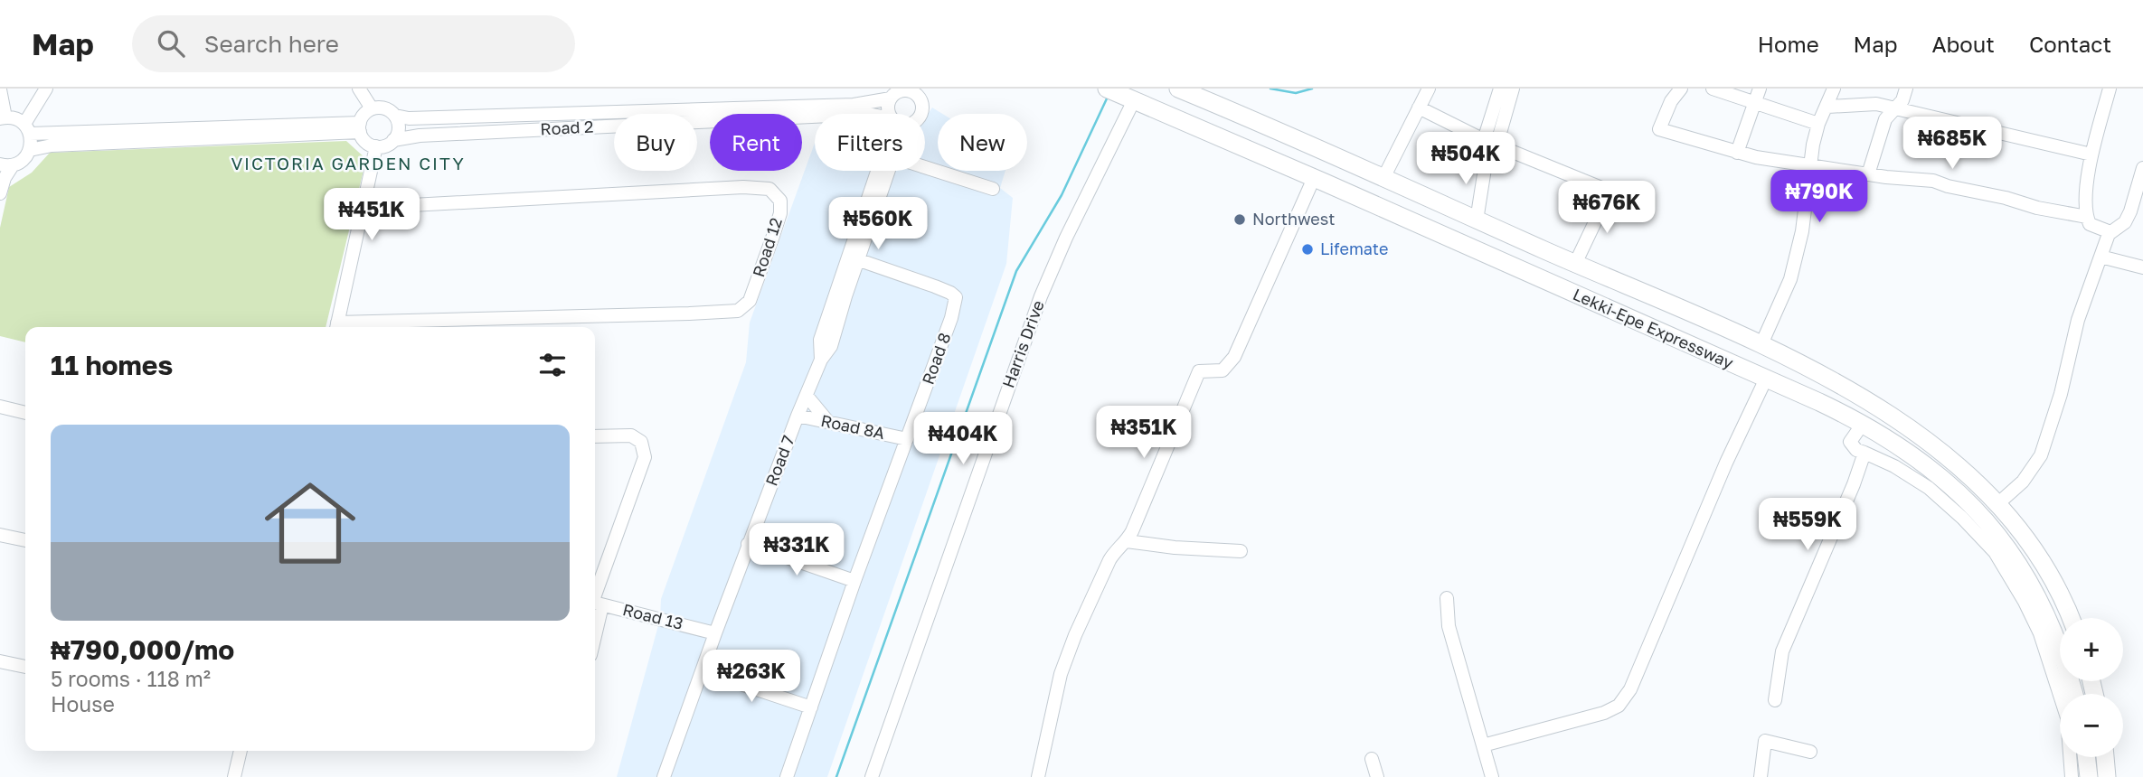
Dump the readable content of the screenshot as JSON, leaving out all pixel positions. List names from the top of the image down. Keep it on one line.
{"streets":{"highway":["Lekki-Epe Expressway"],"street":["Road 2","Road 12","Harris Drive","Road 8","Road 8A","Road 7","Road 13"]},"crossings":[["Lekki-Epe Expressway","Harris Drive"],["Road 8","Road 8A"],["Road 8","Road 7"],["Road 8A","Road 7"],["Road 7","Road 13"]],"districts":["VICTORIA GARDEN CITY"],"places":["Northwest","Lifemate"],"page":{"header":"Map","search":"Search here","nav":["Home","Map","About","Contact"],"chip":["Buy","Rent","Filters","New"],"price":["₦685K","₦504K","₦790K","₦676K","₦451K","₦560K","₦351K","₦404K","₦559K","₦331K","₦263K"],"heading":"11 homes","list":[{"name":"₦790,000/mo","note":"5 rooms · 118 m² · House"}],"map_buttons":["+","−"]}}
